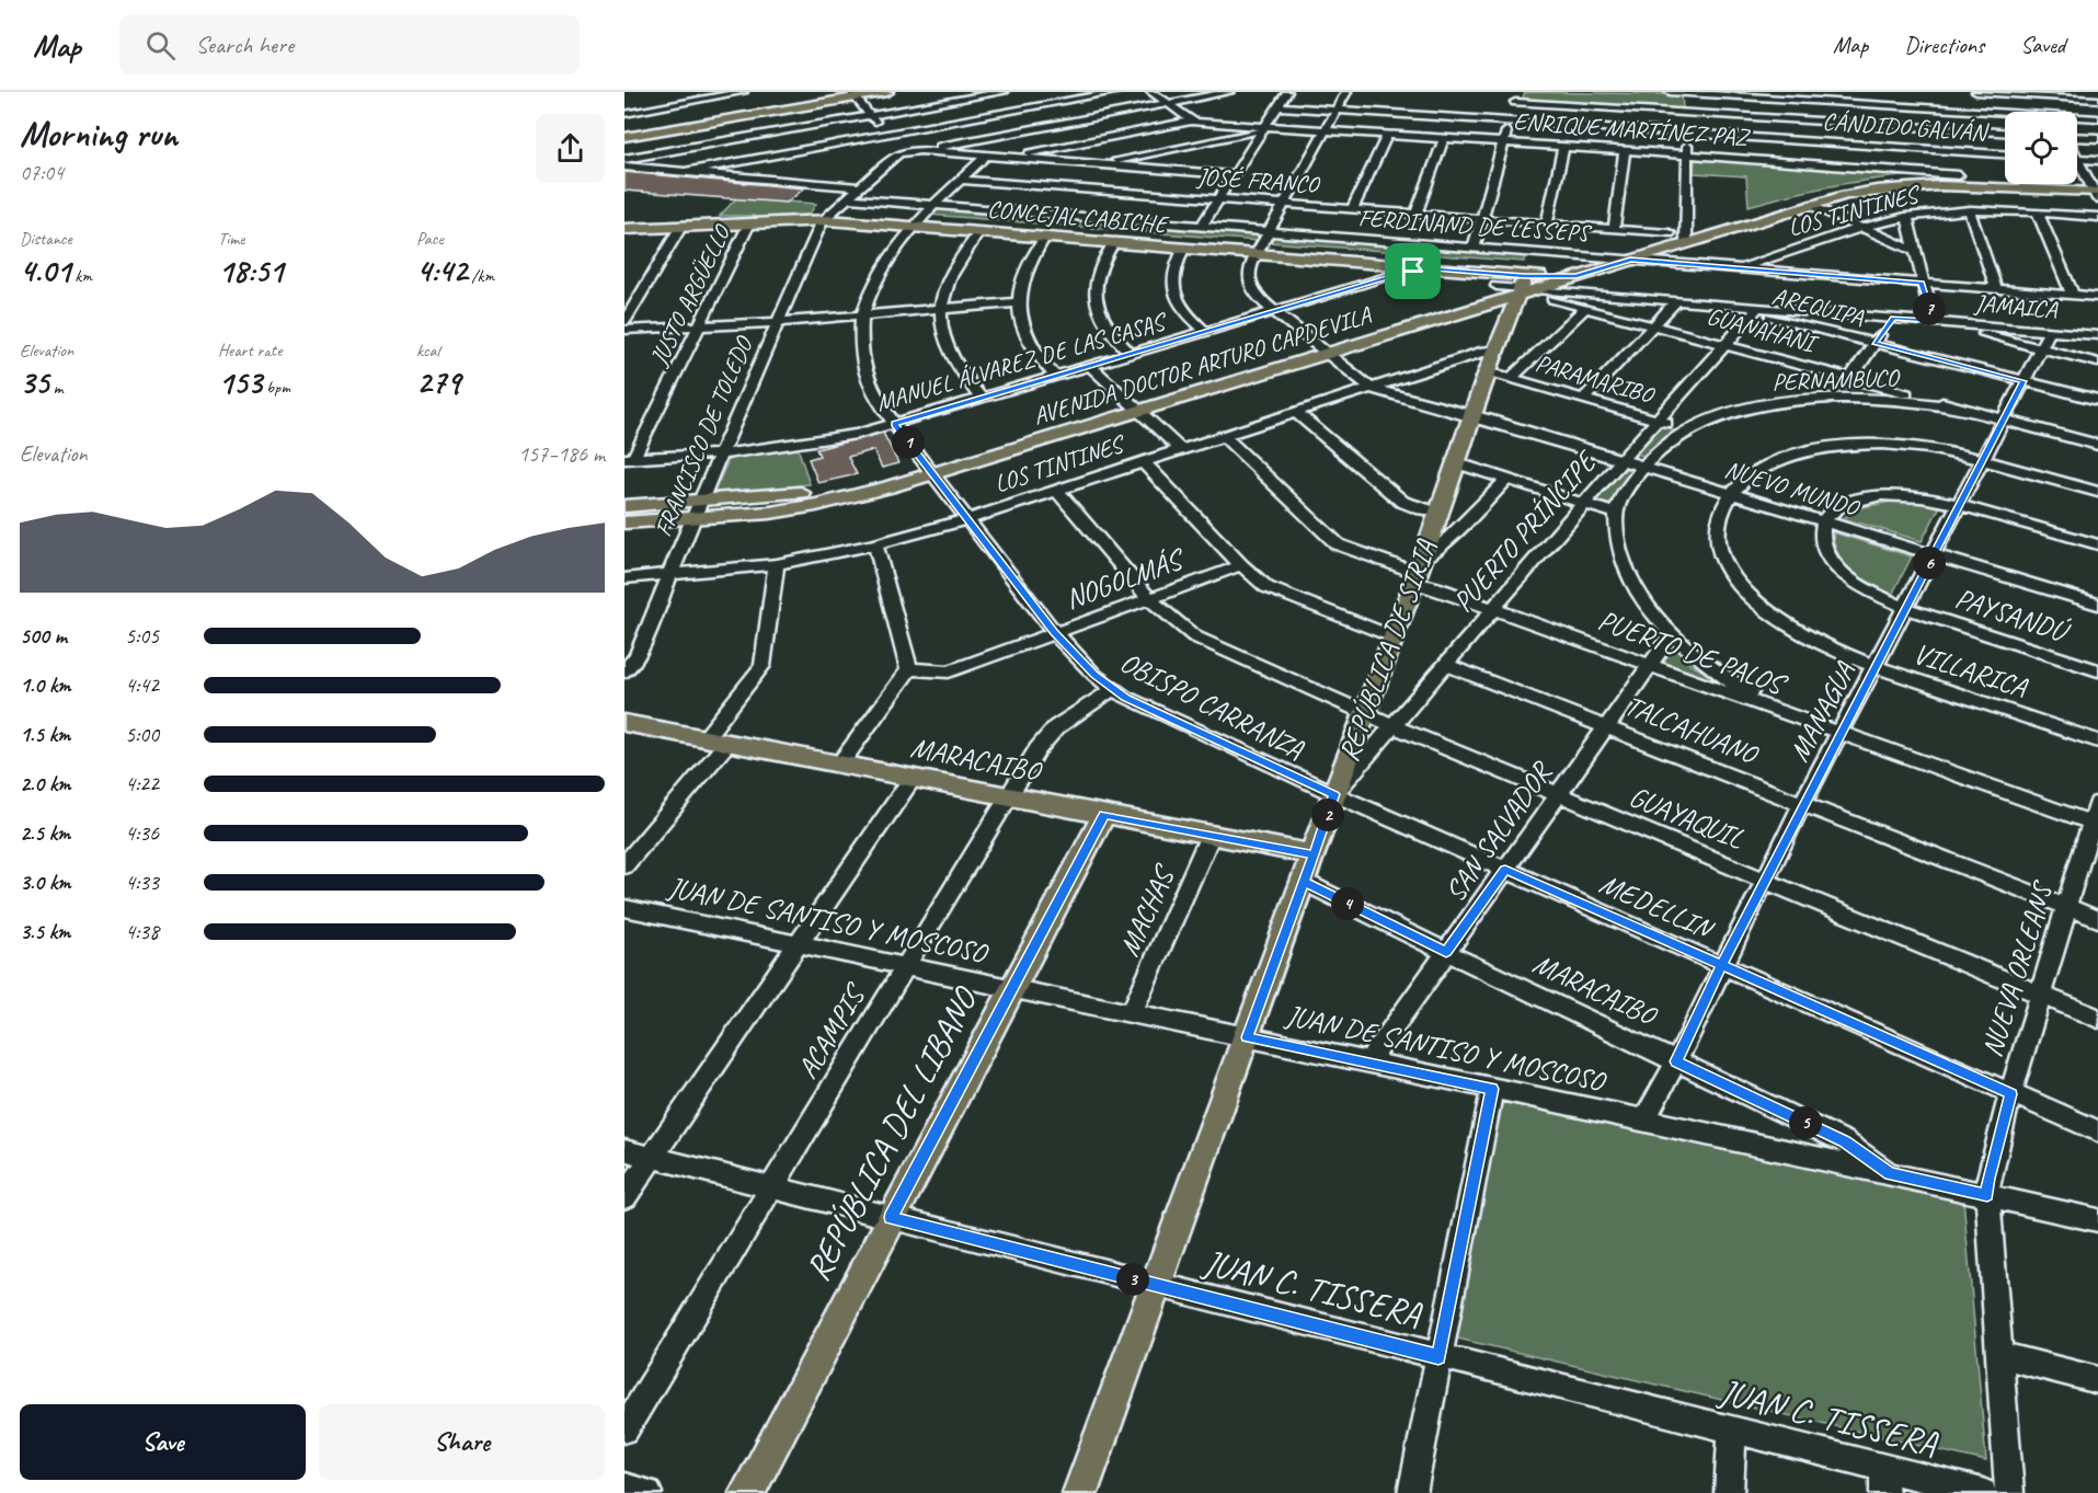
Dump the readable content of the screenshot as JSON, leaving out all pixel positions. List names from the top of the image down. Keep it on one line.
{"streets":{"main road":["CONCEJAL CABICHE","AVENIDA DOCTOR ARTURO CAPDEVILA","REPÚBLICA DE SIRIA","MARACAIBO","REPÚBLICA DEL LIBANO"],"street":["CÁNDIDO GALVÁN","ENRIQUE MARTÍNEZ PAZ","JOSÉ FRANCO","LOS TINTINES","FERDINAND DE LESSEPS","JUSTO ARGÜELLO","AREQUIPA","JAMAICA","GUANAHANI","MANUEL ÁLVAREZ DE LAS CASAS","PARAMARIBO","PERNAMBUCO","FRANCISCO DE TOLEDO","NUEVO MUNDO","PUERTO PRÍNCIPE","NOGOLMÁS","PAYSANDÚ","PUERTO DE PALOS","VILLARICA","OBISPO CARRANZA","MANAGUA","TALCAHUANO","GUAYAQUIL","SAN SALVADOR","MEDELLIN","MACHAS","JUAN DE SANTISO Y MOSCOSO","NUEVA ORLEANS","ACAMPIS","JUAN C. TISSERA"]},"crossings":[["ENRIQUE MARTÍNEZ PAZ","AVENIDA DOCTOR ARTURO CAPDEVILA"],["JOSÉ FRANCO","AVENIDA DOCTOR ARTURO CAPDEVILA"],["JOSÉ FRANCO","OBISPO CARRANZA"],["LOS TINTINES","FRANCISCO DE TOLEDO"],["LOS TINTINES","NUEVO MUNDO"],["LOS TINTINES","REPÚBLICA DE SIRIA"],["LOS TINTINES","PUERTO DE PALOS"],["LOS TINTINES","OBISPO CARRANZA"],["LOS TINTINES","GUAYAQUIL"],["CONCEJAL CABICHE","JUSTO ARGÜELLO"],["CONCEJAL CABICHE","GUANAHANI"],["CONCEJAL CABICHE","MANUEL ÁLVAREZ DE LAS CASAS"],["CONCEJAL CABICHE","AVENIDA DOCTOR ARTURO CAPDEVILA"],["CONCEJAL CABICHE","FRANCISCO DE TOLEDO"],["CONCEJAL CABICHE","REPÚBLICA DE SIRIA"],["CONCEJAL CABICHE","OBISPO CARRANZA"],["FERDINAND DE LESSEPS","AVENIDA DOCTOR ARTURO CAPDEVILA"],["FERDINAND DE LESSEPS","REPÚBLICA DE SIRIA"],["FERDINAND DE LESSEPS","OBISPO CARRANZA"],["JUSTO ARGÜELLO","MANUEL ÁLVAREZ DE LAS CASAS"],["AREQUIPA","JAMAICA"],["AREQUIPA","PUERTO PRÍNCIPE"],["AREQUIPA","MANAGUA"],["JAMAICA","PUERTO PRÍNCIPE"],["JAMAICA","MANAGUA"],["GUANAHANI","AVENIDA DOCTOR ARTURO CAPDEVILA"],["GUANAHANI","PERNAMBUCO"],["GUANAHANI","PUERTO PRÍNCIPE"],["GUANAHANI","REPÚBLICA DE SIRIA"],["GUANAHANI","MANAGUA"],["MANUEL ÁLVAREZ DE LAS CASAS","FRANCISCO DE TOLEDO"],["MANUEL ÁLVAREZ DE LAS CASAS","OBISPO CARRANZA"],["AVENIDA DOCTOR ARTURO CAPDEVILA","FRANCISCO DE TOLEDO"],["AVENIDA DOCTOR ARTURO CAPDEVILA","REPÚBLICA DE SIRIA"],["AVENIDA DOCTOR ARTURO CAPDEVILA","OBISPO CARRANZA"],["PARAMARIBO","PERNAMBUCO"],["PARAMARIBO","PUERTO PRÍNCIPE"],["PARAMARIBO","REPÚBLICA DE SIRIA"],["PERNAMBUCO","NUEVO MUNDO"],["NUEVO MUNDO","PUERTO PRÍNCIPE"],["NUEVO MUNDO","PAYSANDÚ"],["NUEVO MUNDO","REPÚBLICA DE SIRIA"],["NUEVO MUNDO","VILLARICA"],["NUEVO MUNDO","MANAGUA"],["PUERTO PRÍNCIPE","REPÚBLICA DE SIRIA"],["PUERTO PRÍNCIPE","PUERTO DE PALOS"],["PUERTO PRÍNCIPE","OBISPO CARRANZA"],["PUERTO PRÍNCIPE","TALCAHUANO"],["PUERTO PRÍNCIPE","GUAYAQUIL"],["PUERTO PRÍNCIPE","MEDELLIN"],["NOGOLMÁS","OBISPO CARRANZA"],["NOGOLMÁS","GUAYAQUIL"],["PAYSANDÚ","MANAGUA"],["REPÚBLICA DE SIRIA","PUERTO DE PALOS"],["REPÚBLICA DE SIRIA","OBISPO CARRANZA"],["REPÚBLICA DE SIRIA","MARACAIBO"],["REPÚBLICA DE SIRIA","GUAYAQUIL"],["REPÚBLICA DE SIRIA","MEDELLIN"],["REPÚBLICA DE SIRIA","JUAN DE SANTISO Y MOSCOSO"],["REPÚBLICA DE SIRIA","JUAN C. TISSERA"],["PUERTO DE PALOS","MANAGUA"],["PUERTO DE PALOS","SAN SALVADOR"],["PUERTO DE PALOS","NUEVA ORLEANS"],["VILLARICA","MANAGUA"],["OBISPO CARRANZA","MEDELLIN"],["OBISPO CARRANZA","ACAMPIS"],["MANAGUA","TALCAHUANO"],["MANAGUA","MARACAIBO"],["MANAGUA","GUAYAQUIL"],["MANAGUA","MEDELLIN"],["MANAGUA","JUAN DE SANTISO Y MOSCOSO"],["TALCAHUANO","SAN SALVADOR"],["TALCAHUANO","NUEVA ORLEANS"],["MARACAIBO","SAN SALVADOR"],["MARACAIBO","MACHAS"],["MARACAIBO","JUAN DE SANTISO Y MOSCOSO"],["MARACAIBO","ACAMPIS"],["MARACAIBO","REPÚBLICA DEL LIBANO"],["GUAYAQUIL","SAN SALVADOR"],["GUAYAQUIL","NUEVA ORLEANS"],["SAN SALVADOR","MEDELLIN"],["SAN SALVADOR","JUAN DE SANTISO Y MOSCOSO"],["MEDELLIN","NUEVA ORLEANS"],["MACHAS","JUAN DE SANTISO Y MOSCOSO"],["JUAN DE SANTISO Y MOSCOSO","NUEVA ORLEANS"],["JUAN DE SANTISO Y MOSCOSO","ACAMPIS"],["JUAN DE SANTISO Y MOSCOSO","REPÚBLICA DEL LIBANO"],["ACAMPIS","JUAN C. TISSERA"],["REPÚBLICA DEL LIBANO","JUAN C. TISSERA"]],"page":{"header":"Map","search":"Search here","nav":["Map","Directions","Saved"],"heading":["Morning run","07:04"],"stats":[["Distance","4.01 km"],["Time","18:51"],["Pace","4:42 /km"],["Elevation","35 m"],["Heart rate","153 bpm"],["kcal","279"]],"pins":["7","1","6","2","4","5","3"],"chart":["Elevation","157–186 m"],"list":[{"name":"500 m","note":"5:05"},{"name":"1.0 km","note":"4:42"},{"name":"1.5 km","note":"5:00"},{"name":"2.0 km","note":"4:22"},{"name":"2.5 km","note":"4:36"},{"name":"3.0 km","note":"4:33"},{"name":"3.5 km","note":"4:38"}],"buttons":["Save","Share"]}}
